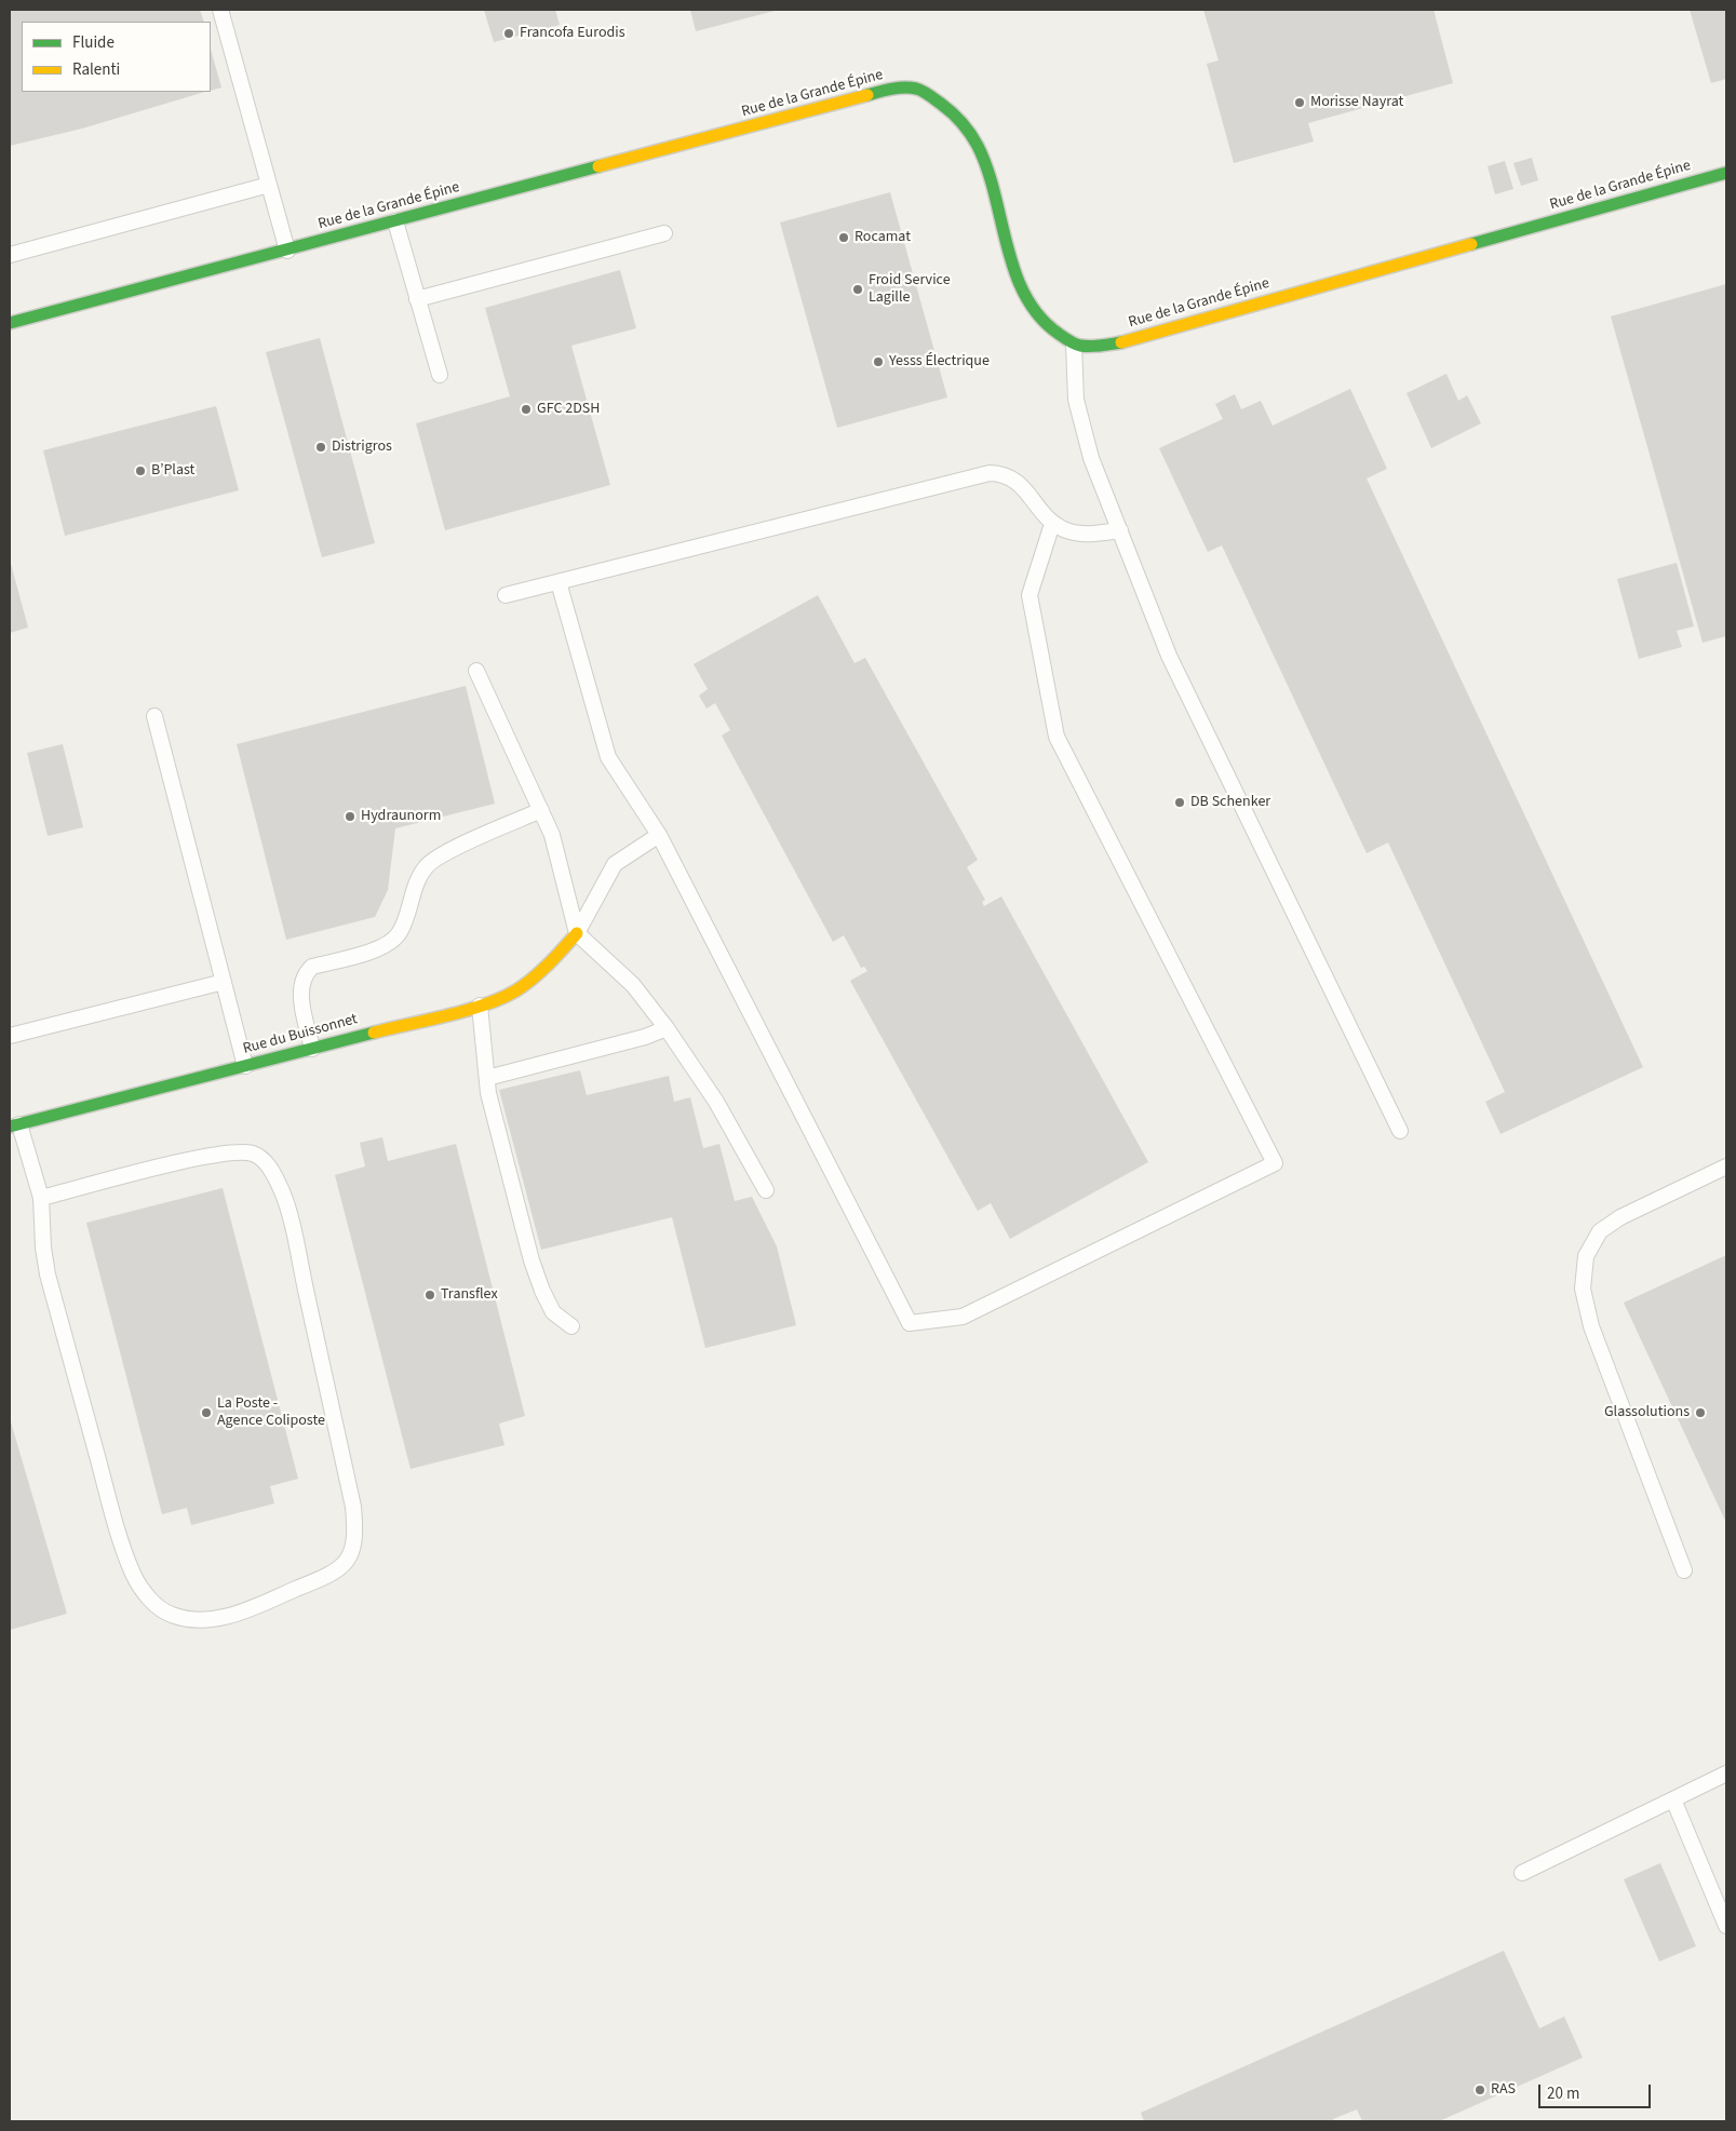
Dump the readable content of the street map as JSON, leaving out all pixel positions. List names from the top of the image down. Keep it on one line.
{"streets":{"street":["Rue de la Grande Épine","Rue du Buissonnet"]},"places":["Francofa Eurodis","Morisse Nayrat","Rocamat","Froid Service Lagille","Yesss Électrique","GFC 2DSH","Distrigros","B’Plast","DB Schenker","Hydraunorm","Transflex","La Poste - Agence Coliposte","Glassolutions","RAS"],"legend":["Fluide","Ralenti"],"scale_bar":"20 m"}
